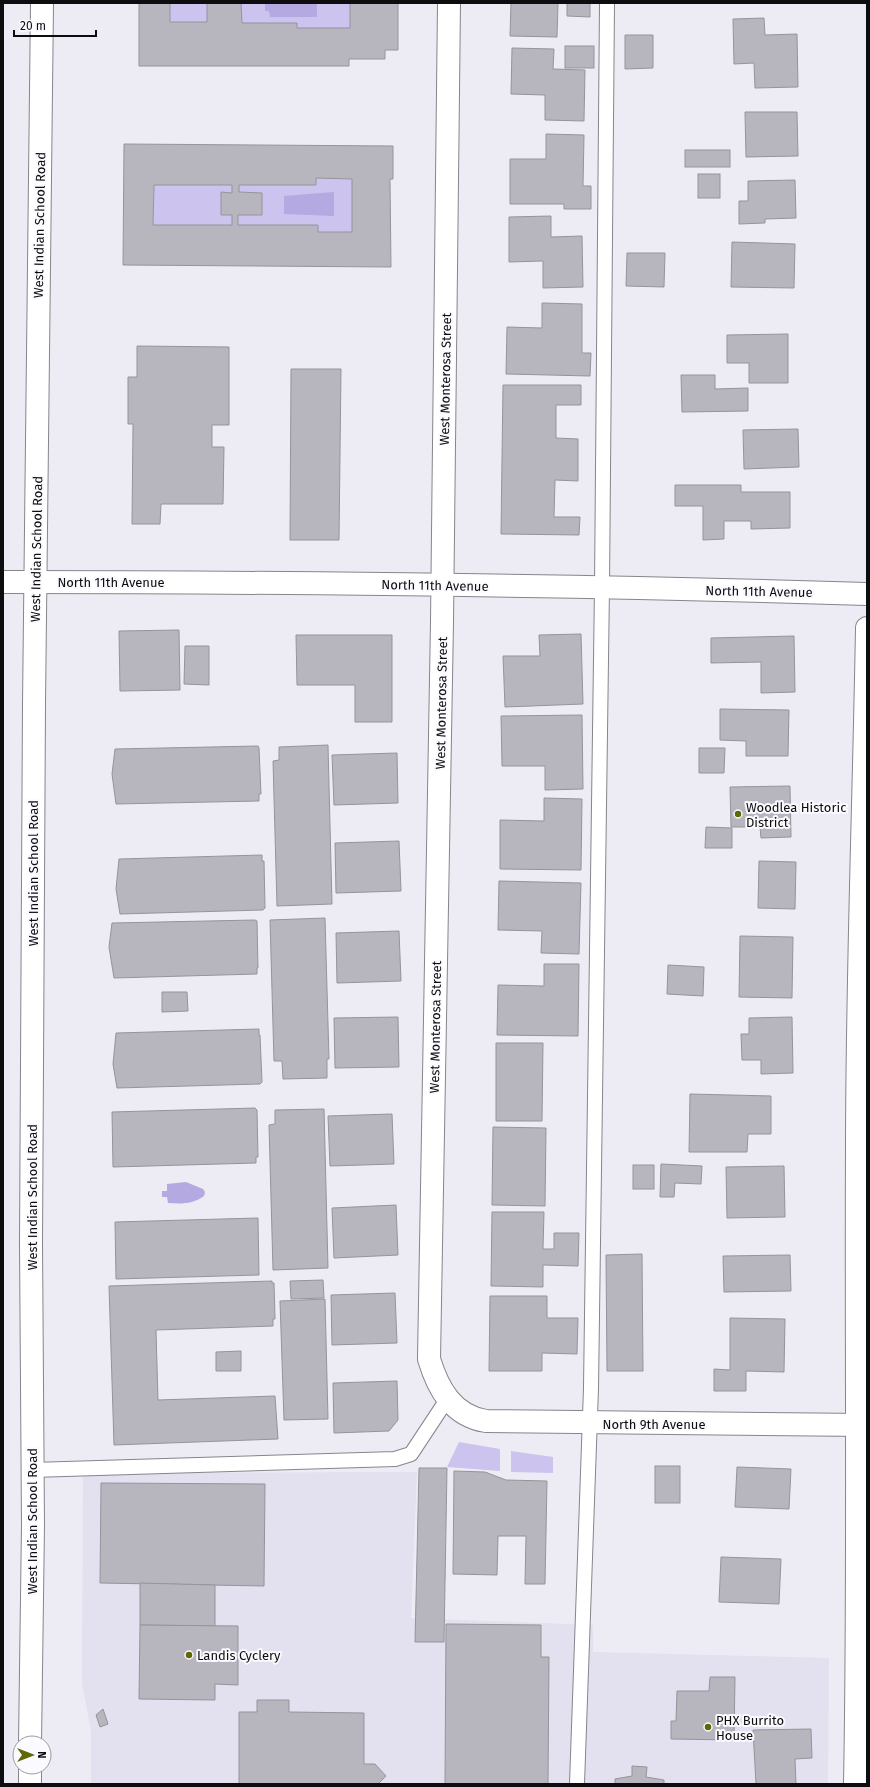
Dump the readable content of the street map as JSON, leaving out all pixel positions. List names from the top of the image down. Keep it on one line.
{"streets":{"street":["West Indian School Road","West Monterosa Street","North 11th Avenue","North 9th Avenue"]},"crossings":[["West Indian School Road","North 11th Avenue"],["West Monterosa Street","North 11th Avenue"],["West Monterosa Street","North 9th Avenue"]],"places":["Woodlea Historic District","Landis Cyclery","PHX Burrito House"],"scale_bar":"20 m","north":"right"}
